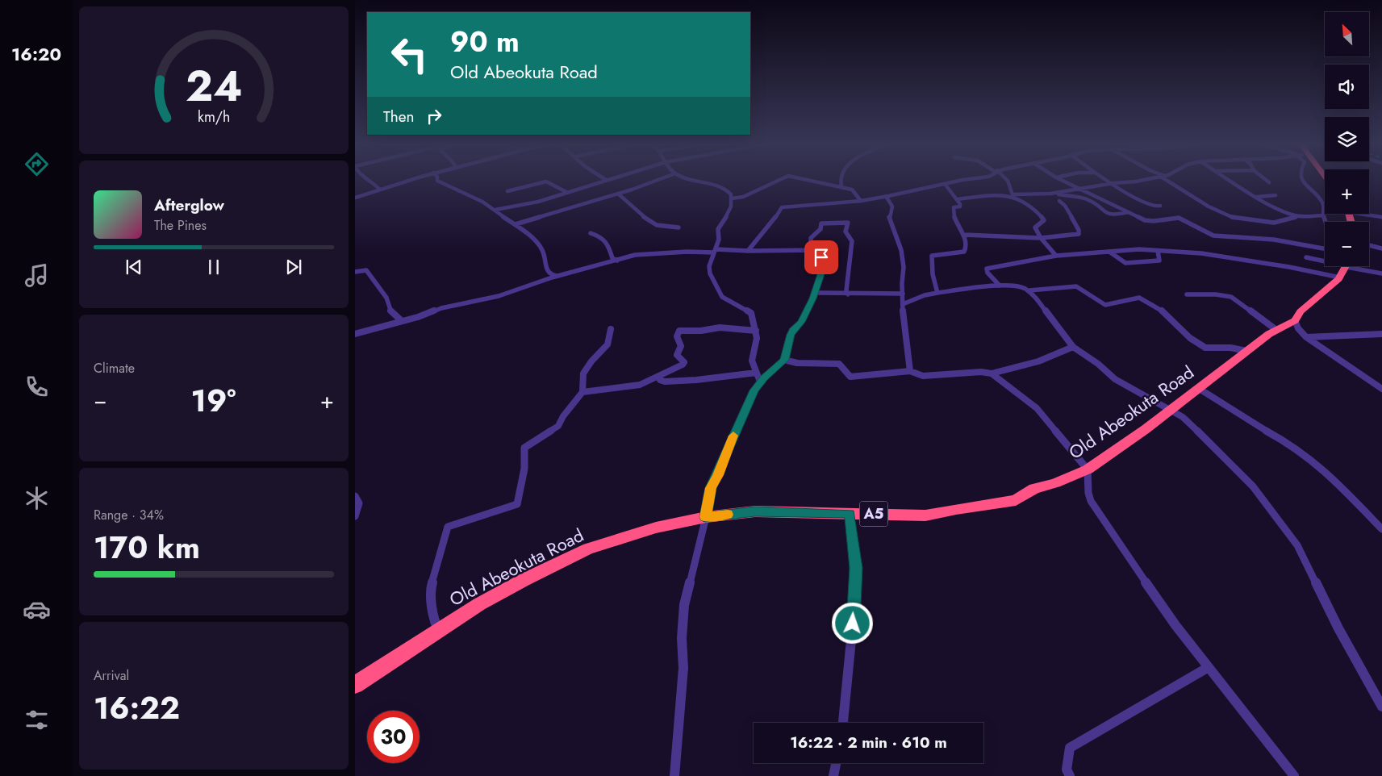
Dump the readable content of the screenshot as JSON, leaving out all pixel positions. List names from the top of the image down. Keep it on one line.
{"streets":{"highway":["Old Abeokuta Road","A5"]},"north":"top left","page":{"tabs":"16:20","map_buttons":["+","−"],"turn":["90 m","Old Abeokuta Road"],"then":"Then","song":["Afterglow","The Pines"],"tile":["Climate",["Range · 34%","170 km"],["Arrival","16:22"]],"heat":["−","19°","+"],"limit":"30","trip":"16:22 · 2 min · 610 m","gauge":["24","km/h"]}}
